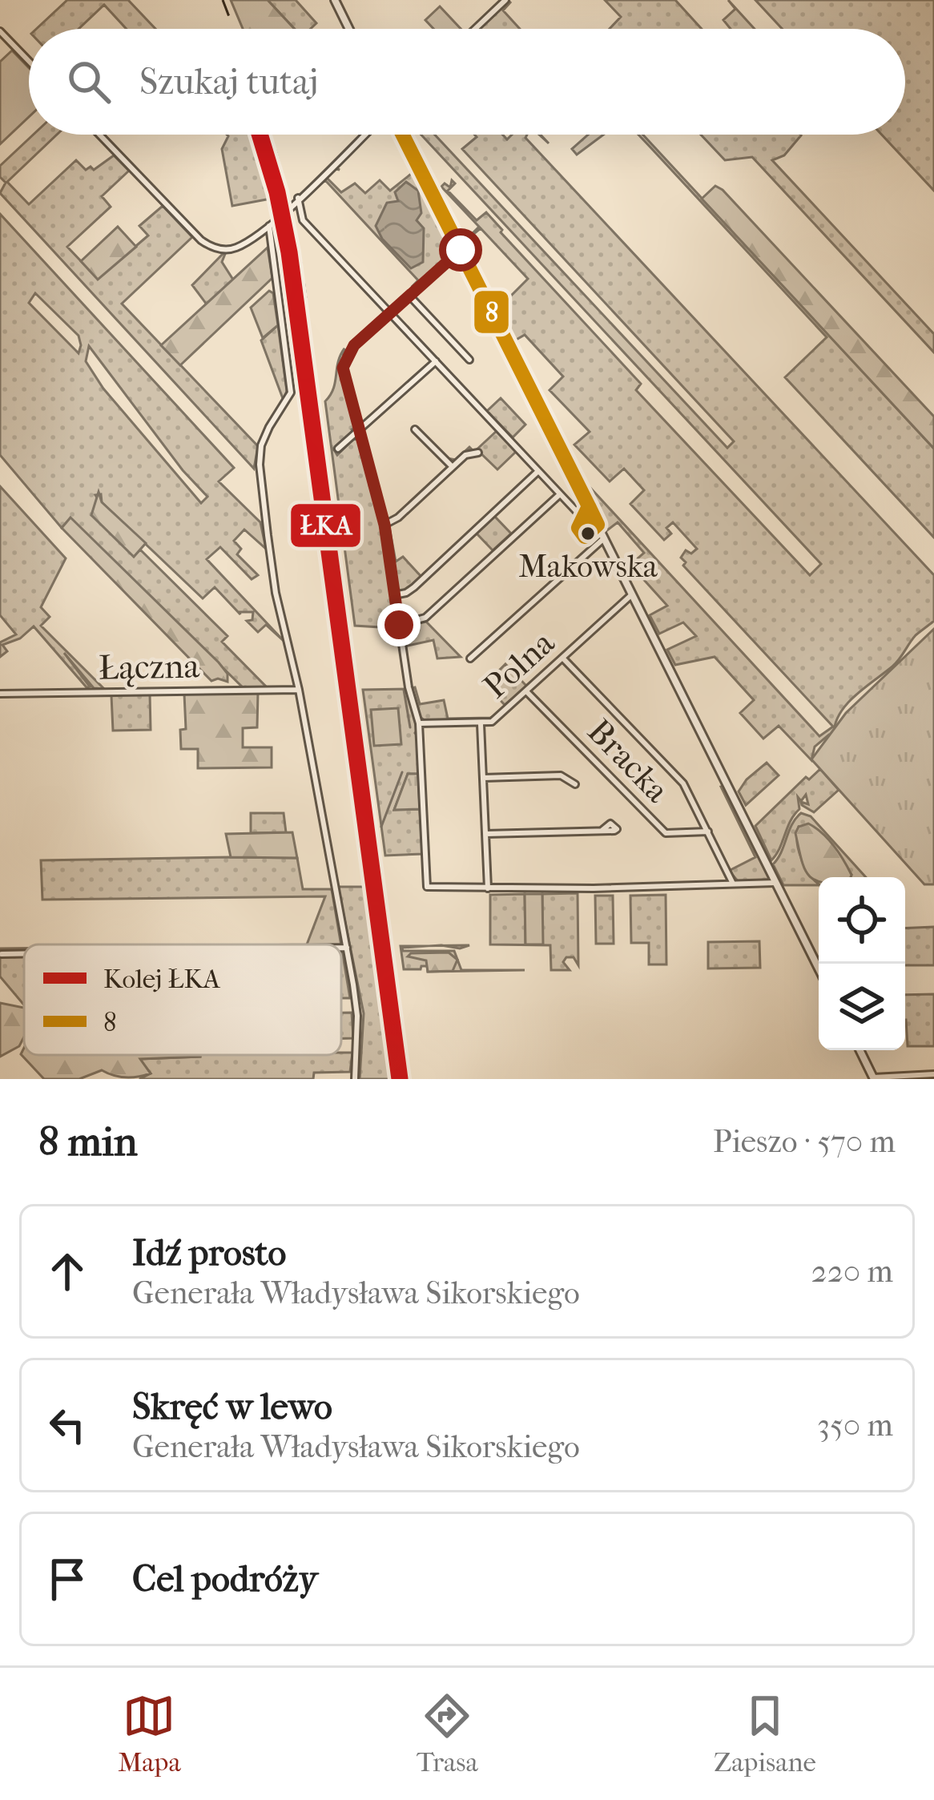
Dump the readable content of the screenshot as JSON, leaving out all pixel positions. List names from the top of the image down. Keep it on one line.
{"streets":{"street":["Polna","Łączna","Bracka"]},"crossings":[["Polna","Bracka"]],"places":["Makowska"],"lines":["rail line ŁKA","transit line 8"],"legend":["Kolej ŁKA","8"],"page":{"search":"Szukaj tutaj","heading":["8 min","Pieszo · 570 m"],"list":[["Idź prosto","Generała Władysława Sikorskiego","220 m"],["Skręć w lewo","Generała Władysława Sikorskiego","350 m"],"Cel podróży"],"nav":["Mapa","Trasa","Zapisane"]}}
